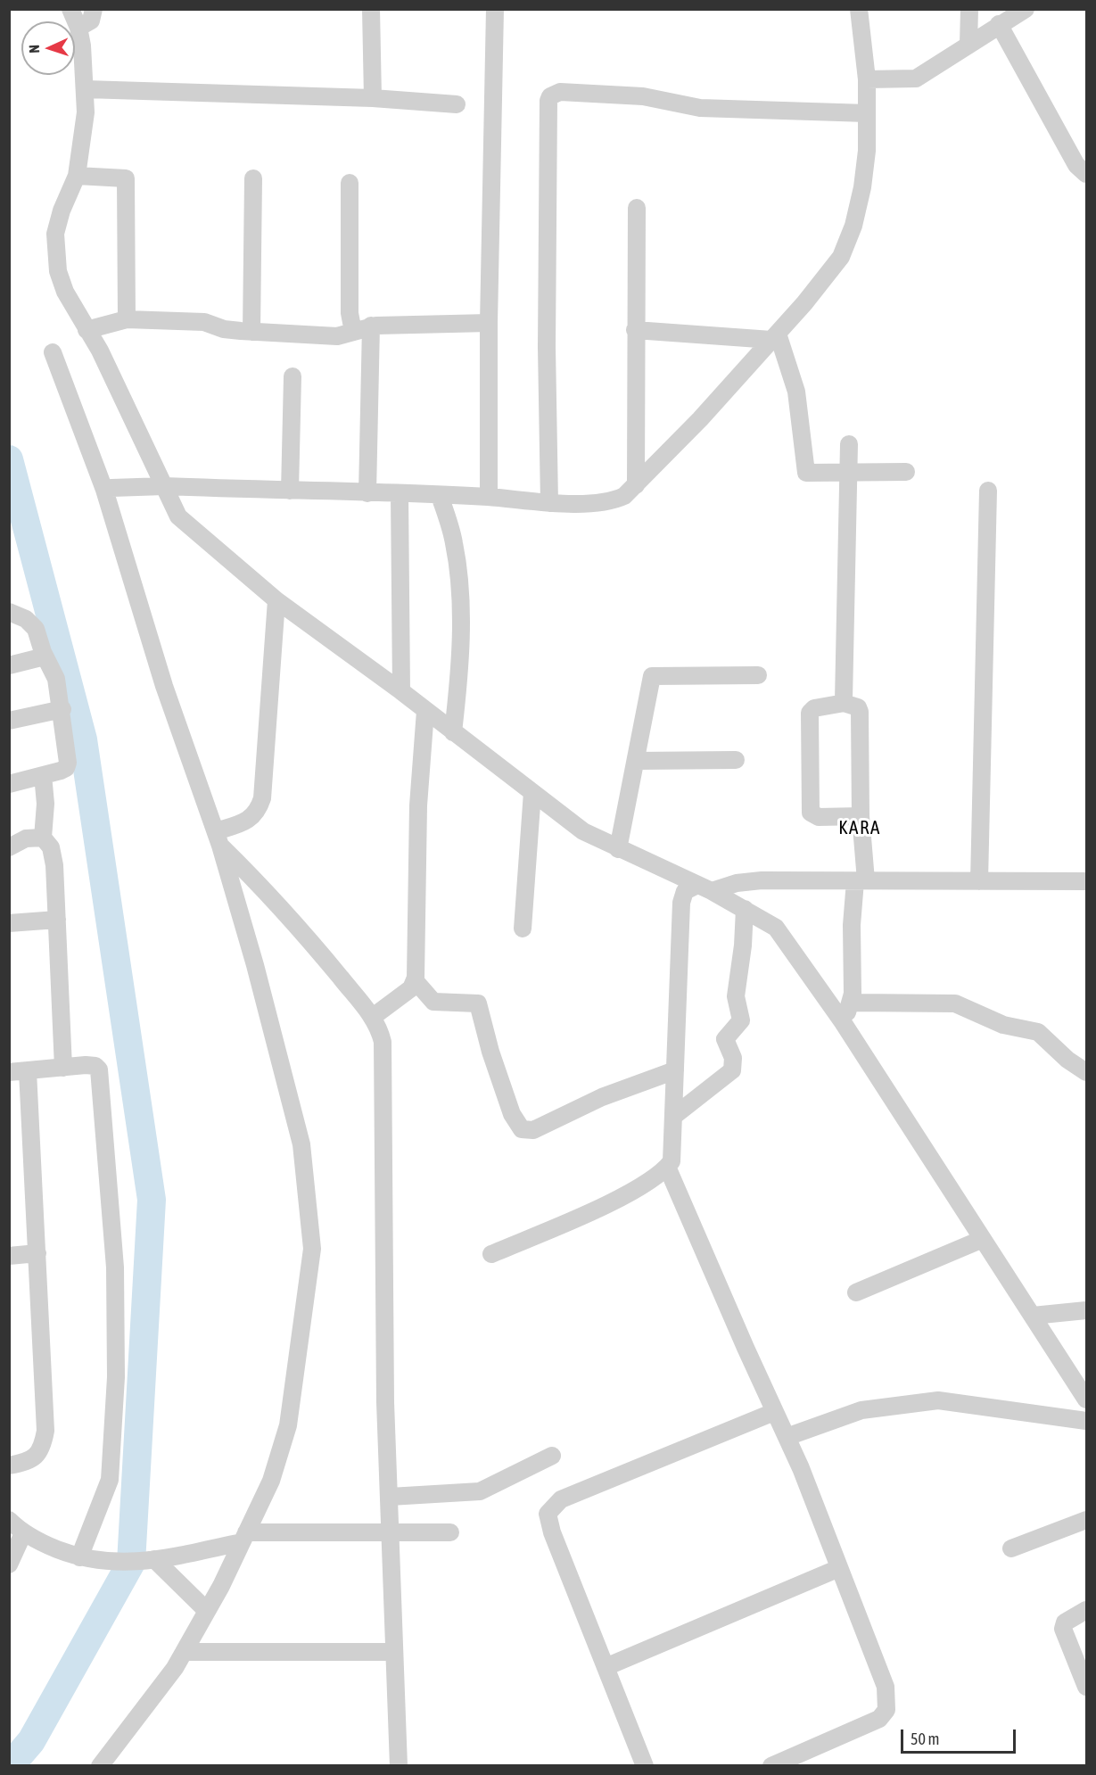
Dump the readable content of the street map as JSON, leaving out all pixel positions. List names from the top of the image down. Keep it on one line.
{"districts":["KARA"],"scale_bar":"50 m","north":"left"}
